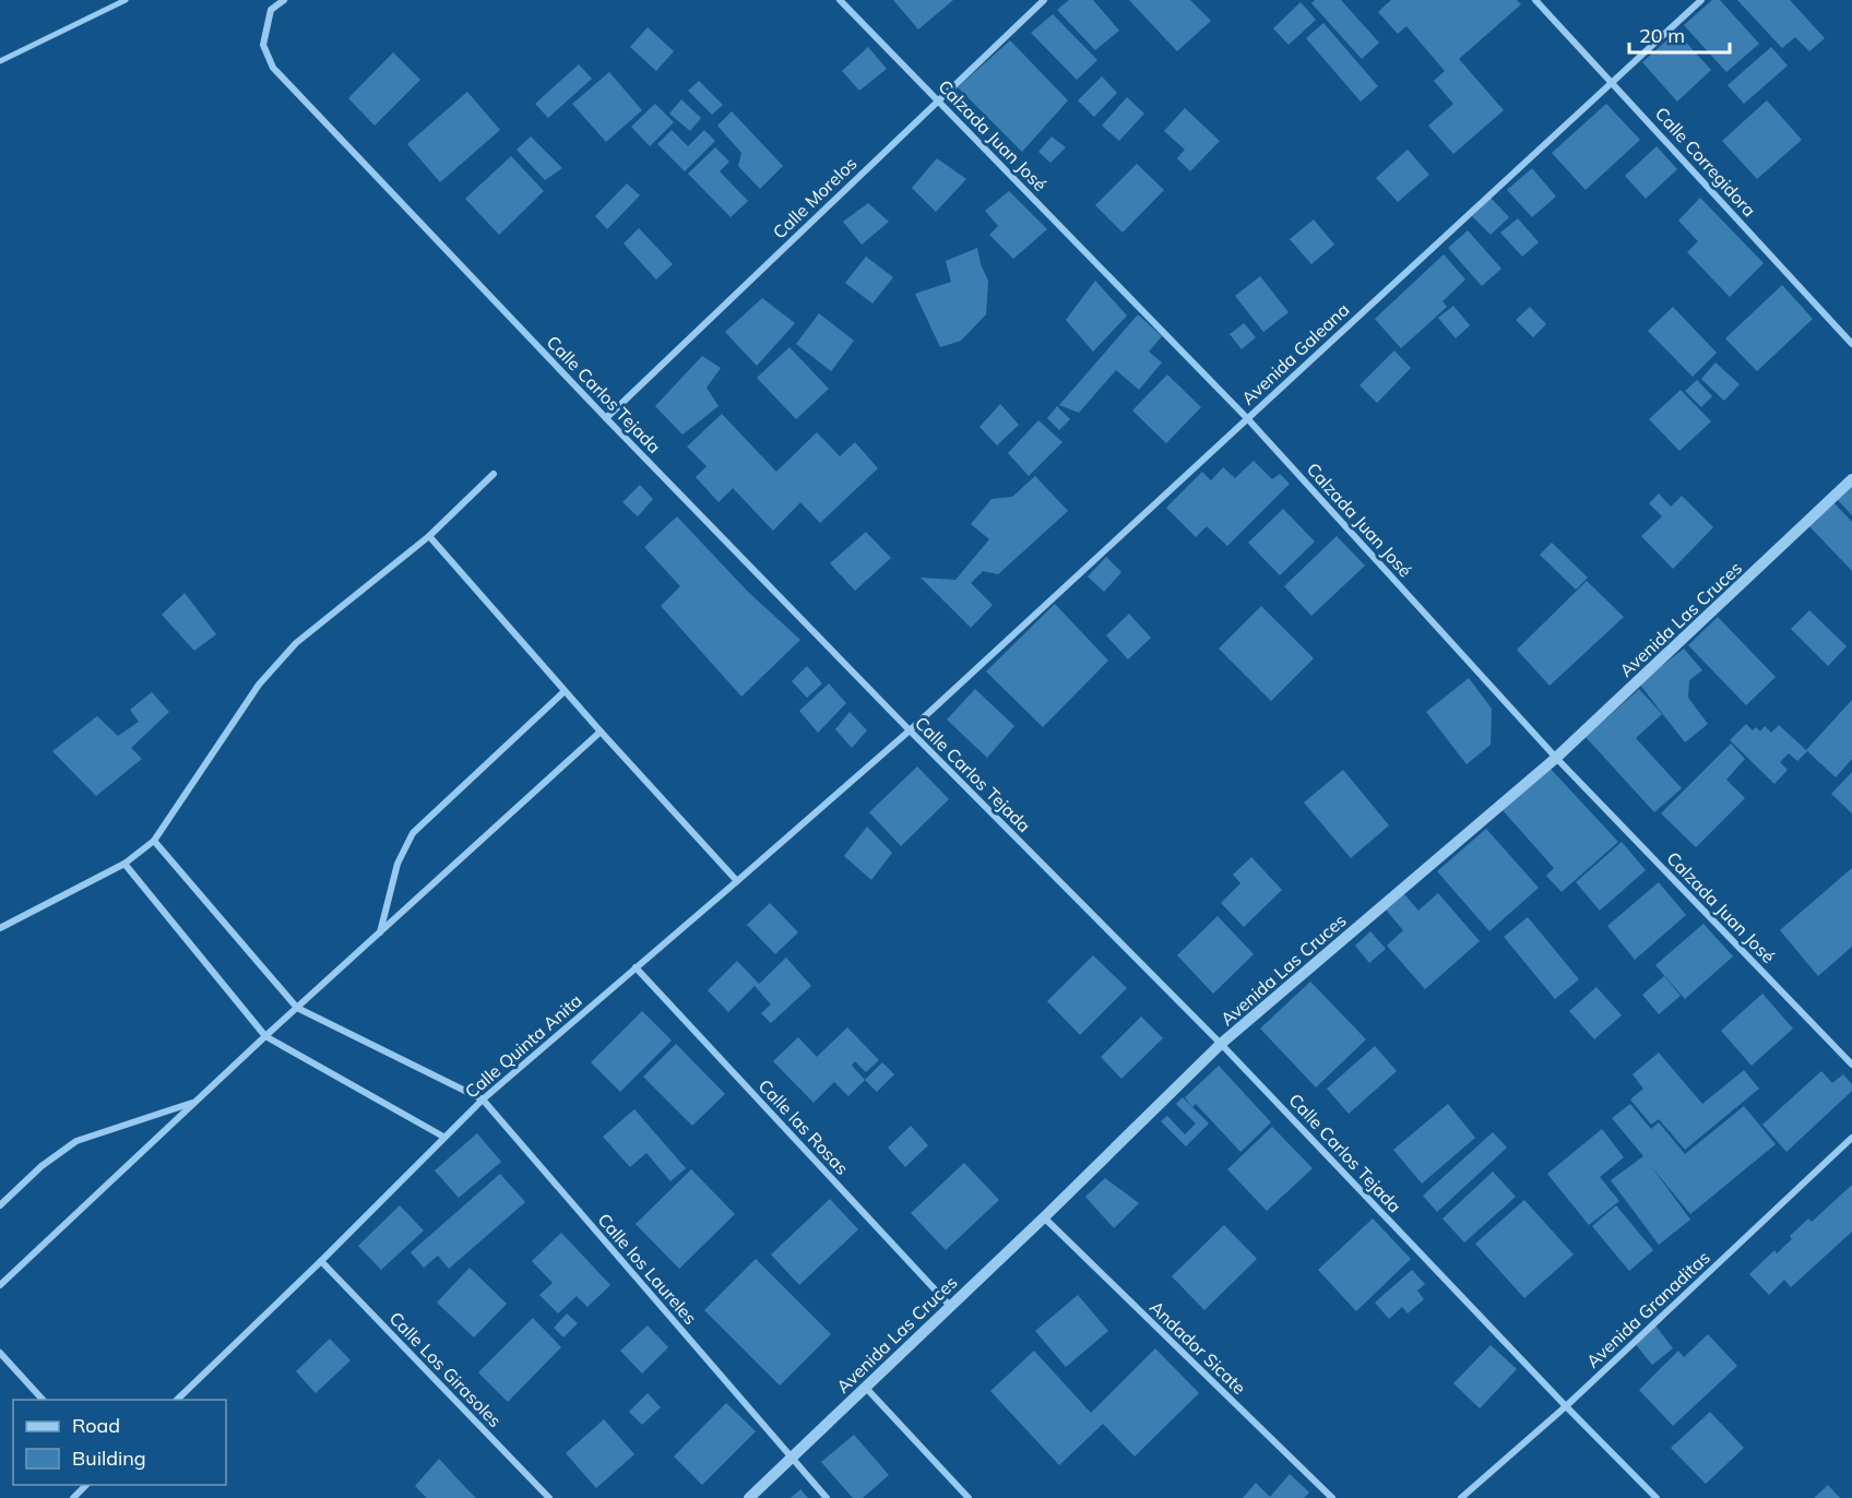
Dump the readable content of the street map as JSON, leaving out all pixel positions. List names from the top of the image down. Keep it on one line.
{"streets":{"street":["Calzada Juan José","Calle Corregidora","Calle Morelos","Avenida Galeana","Calle Carlos Tejada","Avenida Las Cruces","Calle Quinta Anita","Calle las Rosas","Calle los Laureles","Avenida Granaditas","Andador Sicate","Calle Los Girasoles"]},"crossings":[["Calzada Juan José","Calle Morelos"],["Calzada Juan José","Avenida Galeana"],["Calzada Juan José","Avenida Las Cruces"],["Calle Corregidora","Avenida Galeana"],["Calle Morelos","Calle Carlos Tejada"],["Avenida Galeana","Calle Carlos Tejada"],["Avenida Galeana","Calle Quinta Anita"],["Calle Carlos Tejada","Avenida Las Cruces"],["Calle Carlos Tejada","Calle Quinta Anita"],["Calle Carlos Tejada","Avenida Granaditas"],["Avenida Las Cruces","Calle las Rosas"],["Avenida Las Cruces","Calle los Laureles"],["Avenida Las Cruces","Andador Sicate"],["Calle Quinta Anita","Calle las Rosas"],["Calle Quinta Anita","Calle los Laureles"],["Calle Quinta Anita","Calle Los Girasoles"]],"legend":["Road","Building"],"scale_bar":"20 m"}
